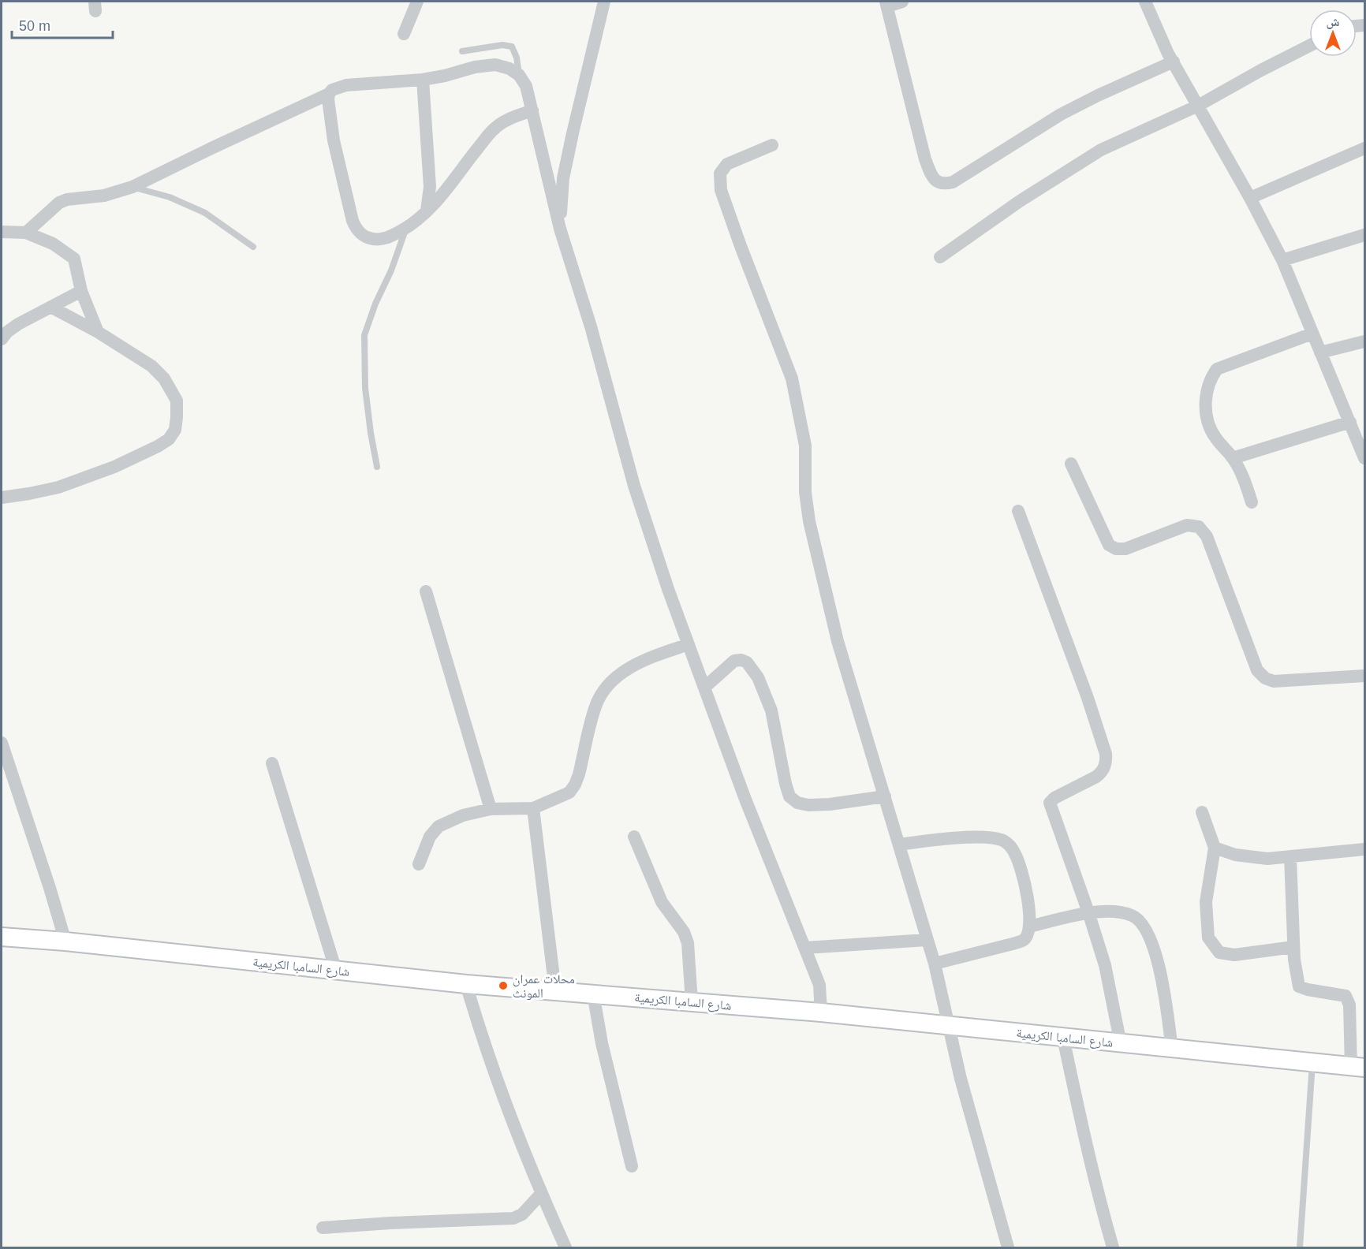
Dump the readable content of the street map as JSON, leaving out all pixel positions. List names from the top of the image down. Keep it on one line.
{"streets":{"main road":["شارع السامبا الكريمية"]},"places":["محلات عمران المونث"],"scale_bar":"50 m","north":"top"}
